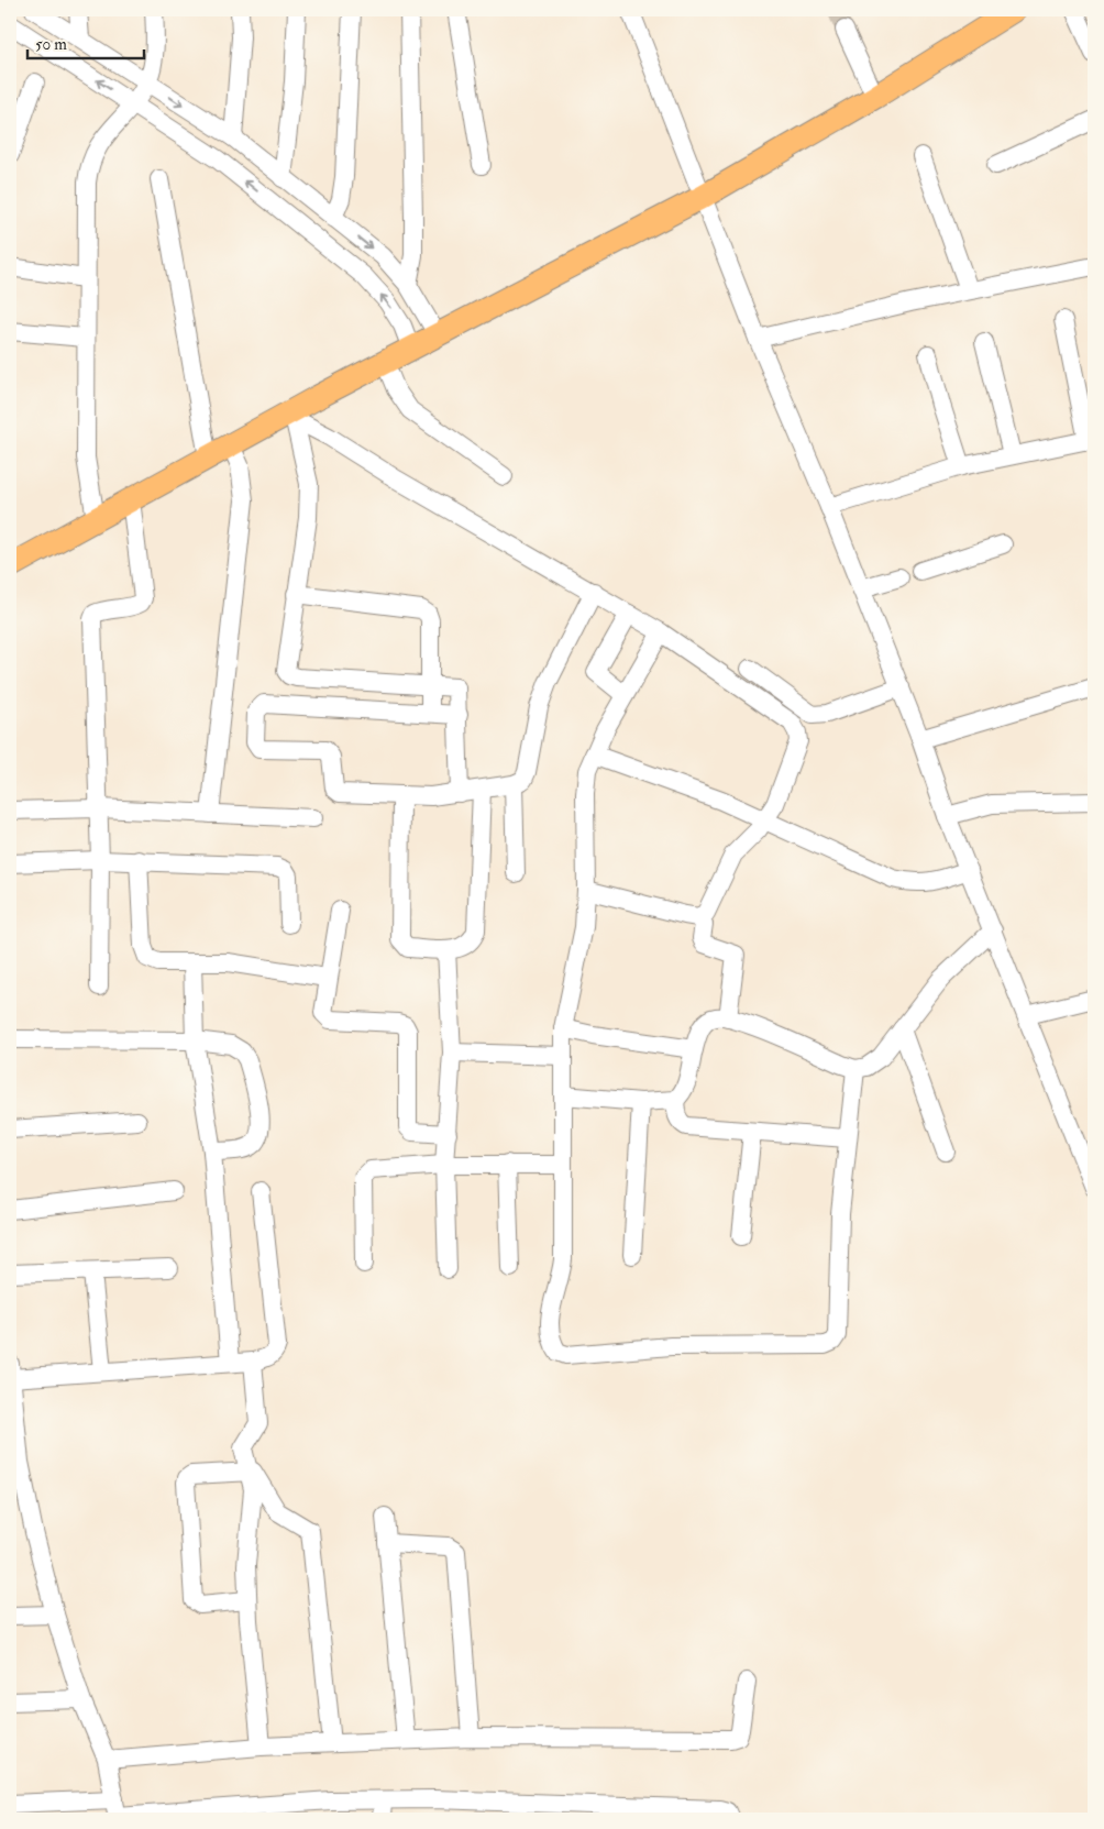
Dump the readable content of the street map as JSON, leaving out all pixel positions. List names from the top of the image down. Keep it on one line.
{"scale_bar":"50 m"}
